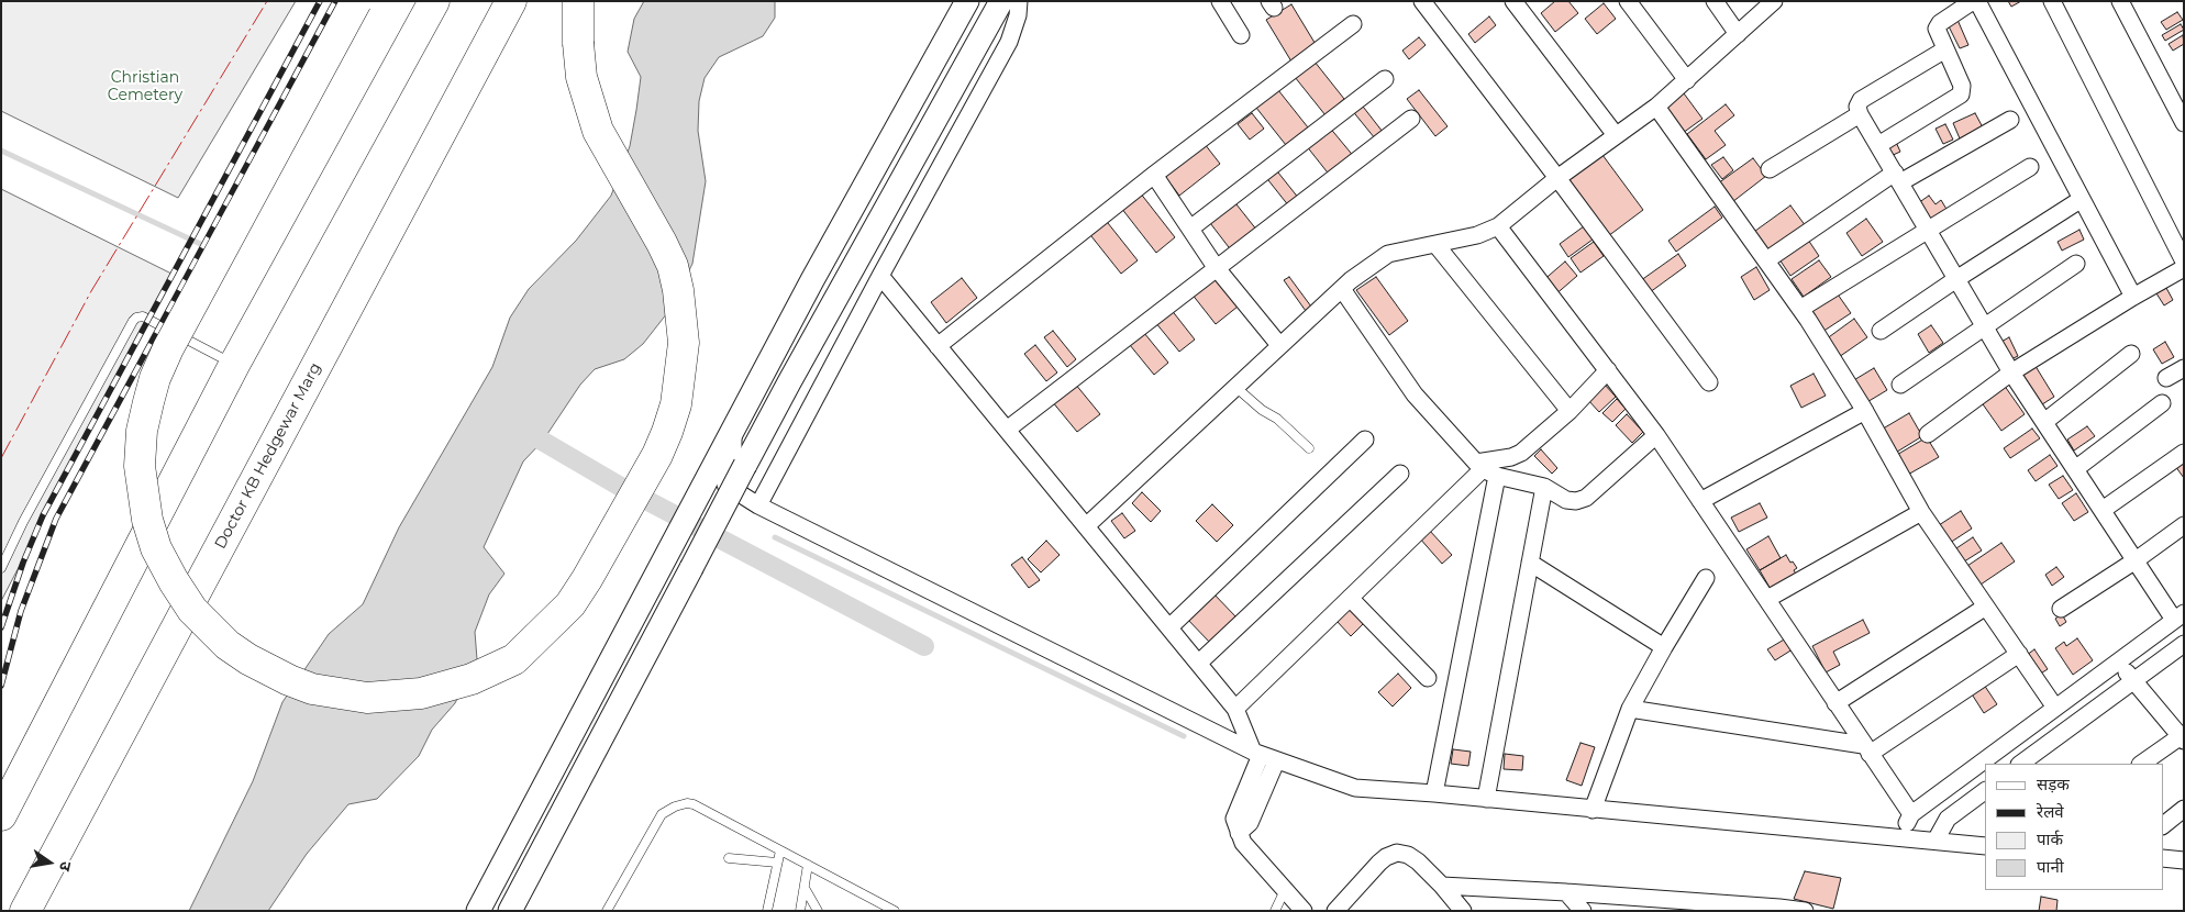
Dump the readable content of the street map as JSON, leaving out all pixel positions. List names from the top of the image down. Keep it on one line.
{"streets":{"highway":["Doctor KB Hedgewar Marg"]},"parks":["Christian Cemetery"],"legend":["सड़क","रेलवे","पार्क","पानी"],"north":"right"}
